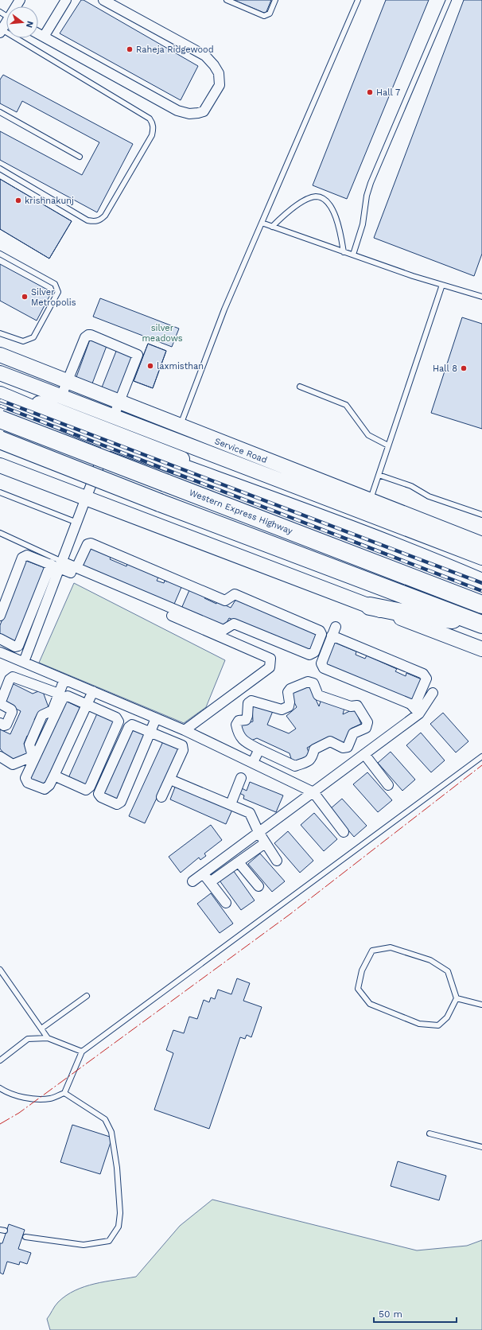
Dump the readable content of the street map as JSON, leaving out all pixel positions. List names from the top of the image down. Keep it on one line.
{"streets":{"highway":["Western Express Highway"],"main road":["Service Road"]},"parks":["silver meadows"],"places":["Raheja Ridgewood","Hall 7","krishnakunj","Silver Metropolis","laxmisthan","Hall 8"],"scale_bar":"50 m","north":"right"}
